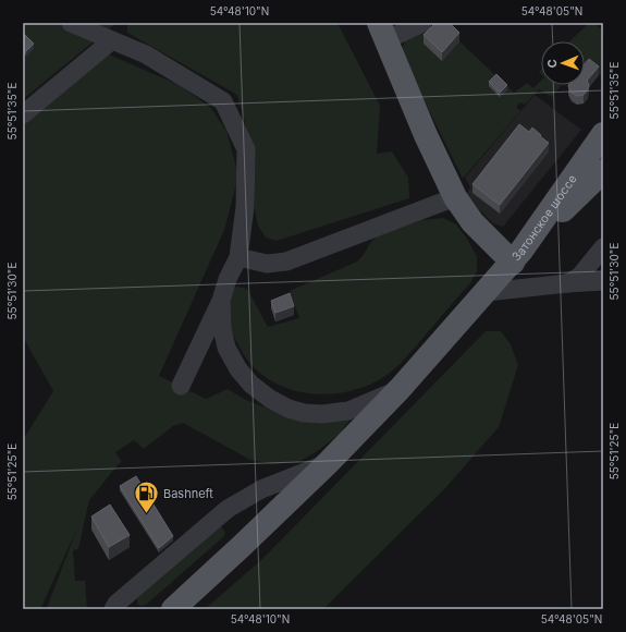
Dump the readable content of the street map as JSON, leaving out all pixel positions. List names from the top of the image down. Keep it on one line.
{"streets":{"main road":["Затонское шоссе"]},"places":{"fuel station":["Bashneft"]},"north":"left","coordinates":["54°48'10\"N","54°48'05\"N","55°51'35\"E","55°51'30\"E","55°51'25\"E"]}
